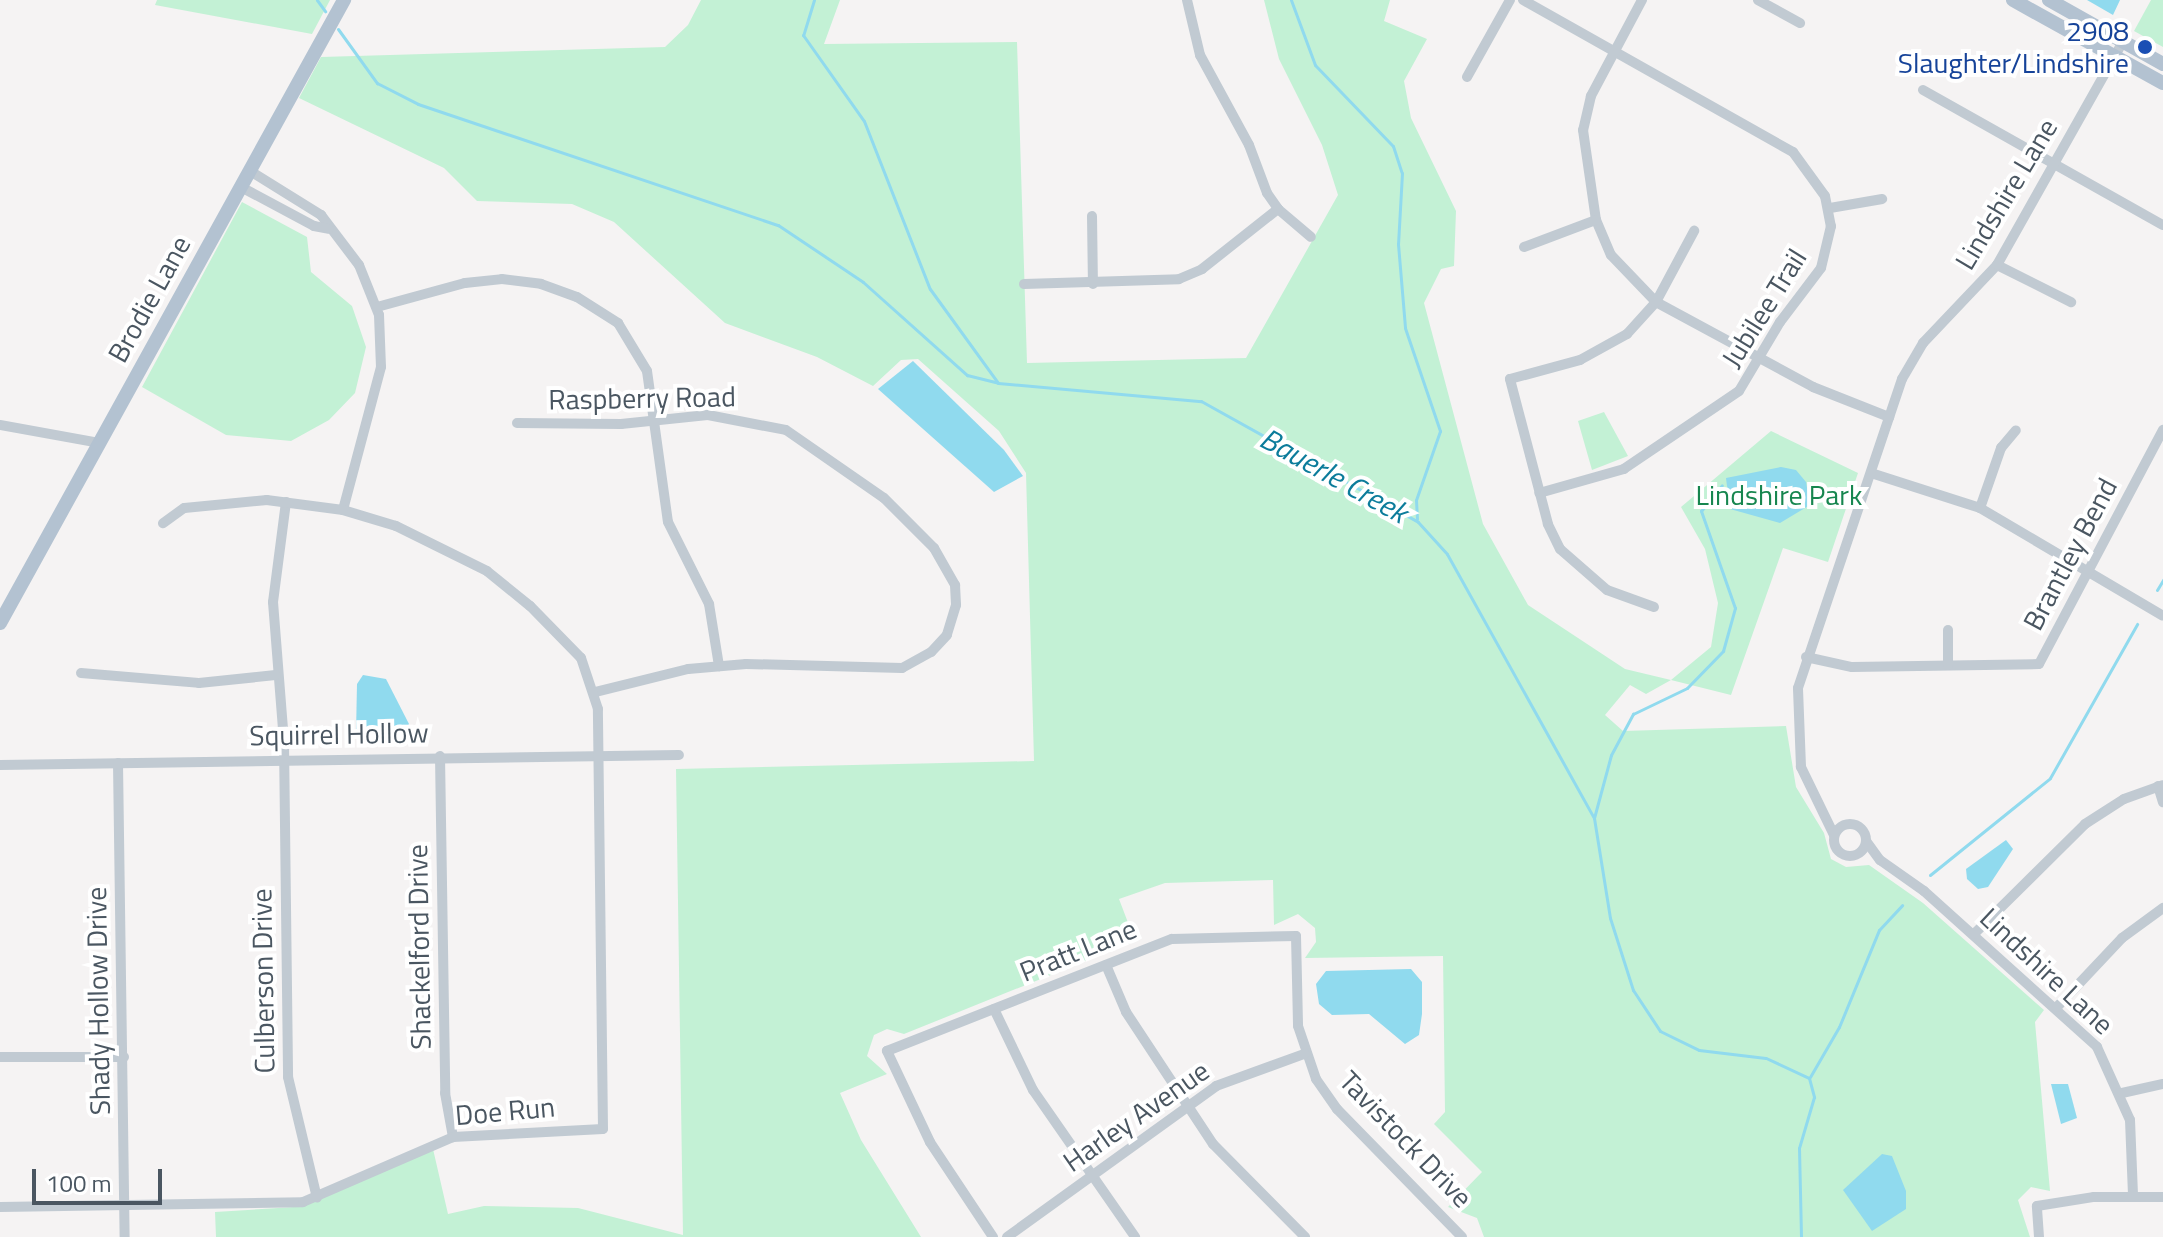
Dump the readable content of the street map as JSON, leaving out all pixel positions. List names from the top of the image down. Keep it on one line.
{"streets":{"main road":["Brodie Lane"],"street":["Lindshire Lane","Jubilee Trail","Raspberry Road","Brantley Bend","Squirrel Hollow","Shackelford Drive","Pratt Lane","Culberson Drive","Shady Hollow Drive","Doe Run","Harley Avenue","Tavistock Drive"]},"crossings":[["Lindshire Lane","Brantley Bend"],["Squirrel Hollow","Shackelford Drive"],["Squirrel Hollow","Culberson Drive"],["Squirrel Hollow","Shady Hollow Drive"],["Squirrel Hollow","Doe Run"],["Shackelford Drive","Doe Run"],["Pratt Lane","Tavistock Drive"],["Culberson Drive","Doe Run"],["Shady Hollow Drive","Doe Run"],["Harley Avenue","Tavistock Drive"]],"water":["Bauerle Creek"],"parks":["Lindshire Park"],"places":["2908 Slaughter/Lindshire"],"scale_bar":"100 m"}
